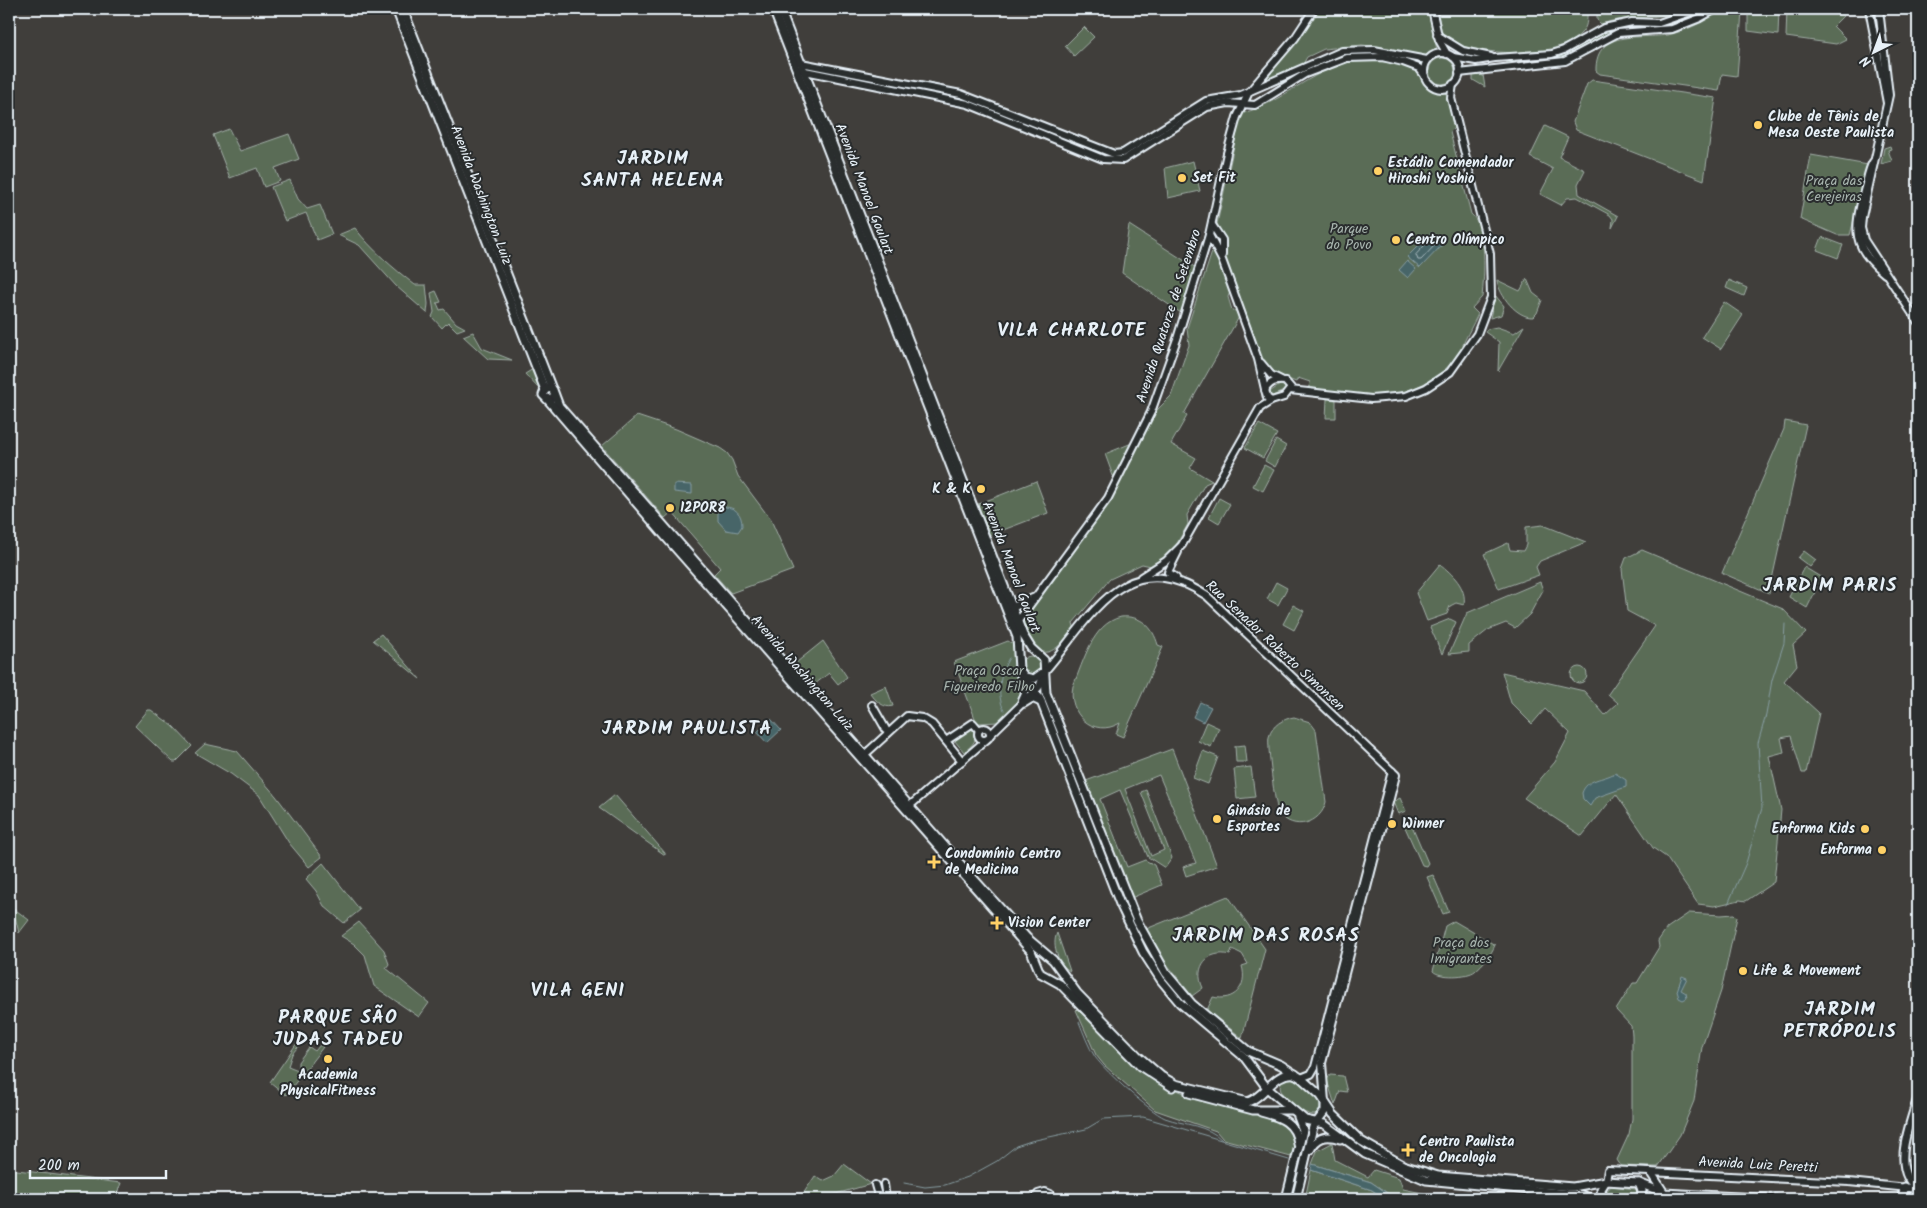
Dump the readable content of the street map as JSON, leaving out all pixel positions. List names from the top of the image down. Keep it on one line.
{"streets":{"main road":["Avenida Manoel Goulart","Avenida Washington Luiz"],"street":["Avenida Quatorze de Setembro","Rua Senador Roberto Simonsen","Avenida Luiz Peretti"]},"crossings":[["Avenida Manoel Goulart","Avenida Quatorze de Setembro"],["Avenida Manoel Goulart","Rua Senador Roberto Simonsen"],["Avenida Washington Luiz","Rua Senador Roberto Simonsen"]],"districts":["JARDIM SANTA HELENA","VILA CHARLOTE","JARDIM PARIS","JARDIM PAULISTA","JARDIM DAS ROSAS","VILA GENI","JARDIM PETRÓPOLIS","PARQUE SÃO JUDAS TADEU"],"parks":["Praça das Cerejeiras","Parque do Povo","Praça Oscar Figueiredo Filho","Praça dos Imigrantes"],"places":{"other":["Clube de Tênis de Mesa Oeste Paulista","Estádio Comendador Hiroshi Yoshio","Set Fit","Centro Olímpico","K & K","12POR8","Ginásio de Esportes","Winner","Enforma Kids","Enforma","Life & Movement","Academia PhysicalFitness"],"health":["Condomínio Centro de Medicina","Vision Center","Centro Paulista de Oncologia"]},"scale_bar":"200 m","north":"bottom left"}
